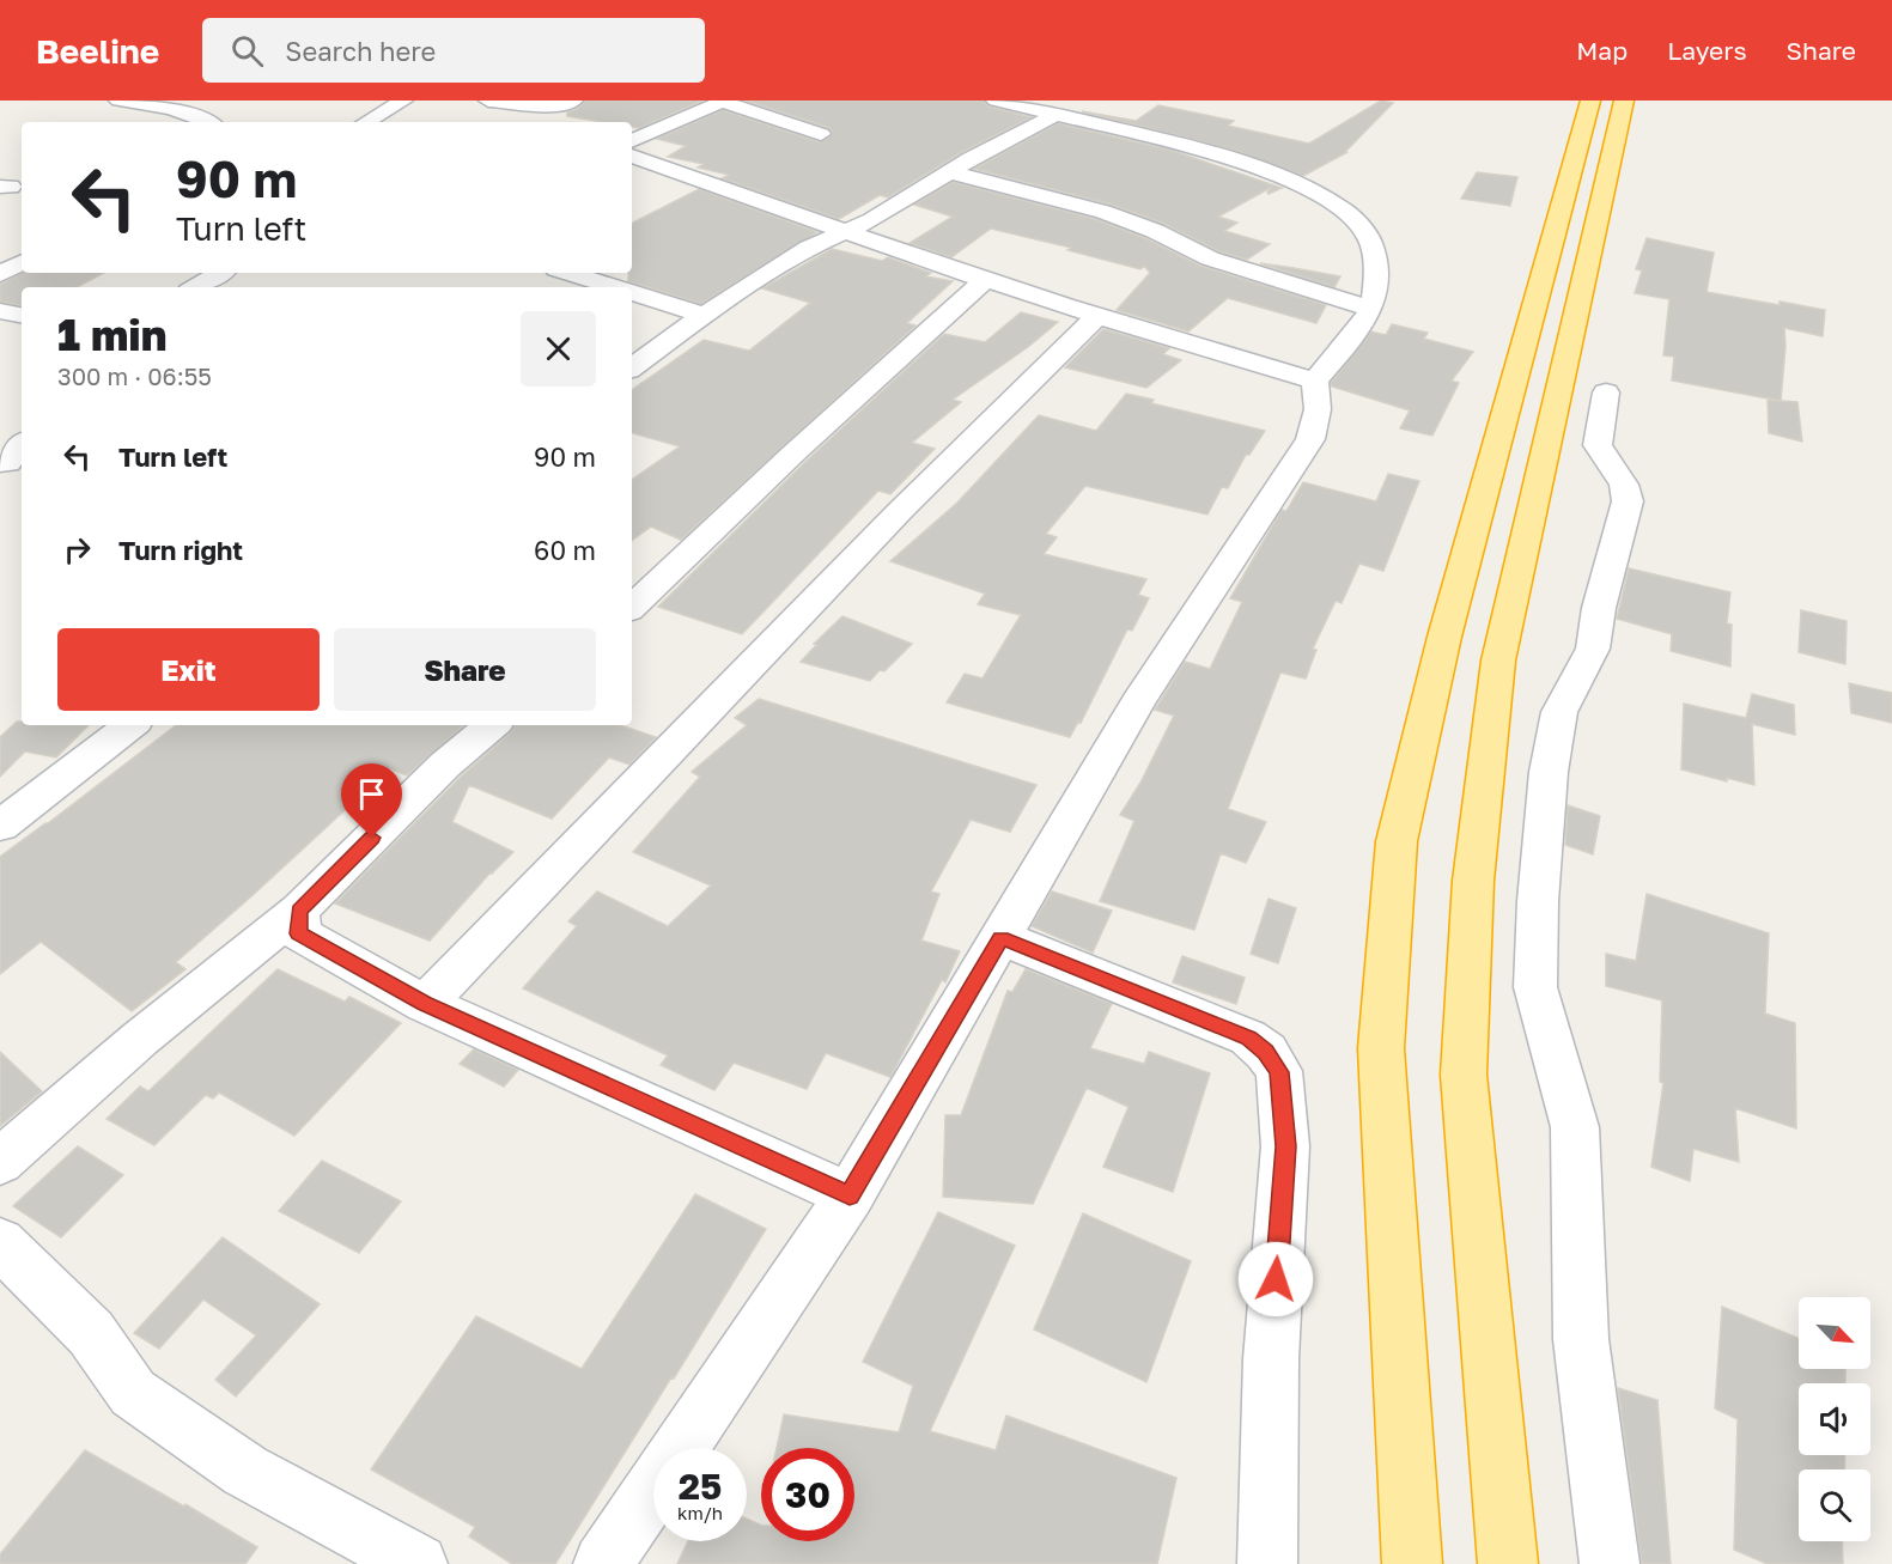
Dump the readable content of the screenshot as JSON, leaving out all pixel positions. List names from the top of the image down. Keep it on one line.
{"north":"bottom right","page":{"header":"Beeline","search":"Search here","nav":["Map","Layers","Share"],"turn":["90 m","Turn left"],"heading":["1 min","300 m · 06:55"],"list":[{"name":"Turn left","value":"90 m"},{"name":"Turn right","value":"60 m"}],"buttons":["Exit","Share"],"speed":"25 km/h","limit":"30"}}
